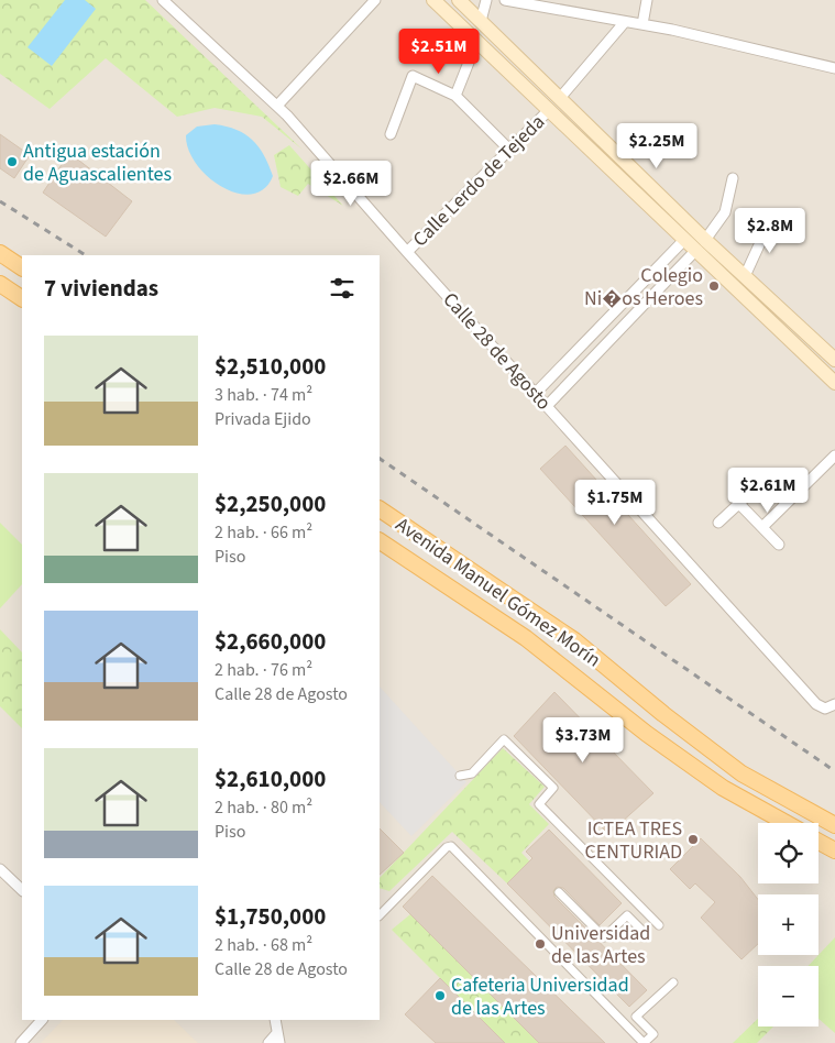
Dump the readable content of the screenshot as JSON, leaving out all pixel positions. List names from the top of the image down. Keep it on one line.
{"streets":{"main road":["Avenida Manuel Gómez Morín"],"street":["Calle Lerdo de Tejeda","Calle 28 de Agosto"]},"crossings":[["Calle Lerdo de Tejeda","Calle 28 de Agosto"]],"places":["Antigua estación de Aguascalientes","Colegio Ni�os Heroes","ICTEA TRES CENTURIAD","Universidad de las Artes","Cafeteria Universidad de las Artes"],"page":{"price":["$2.51M","$2.25M","$2.66M","$2.8M","$2.61M","$1.75M","$3.73M"],"heading":"7 viviendas","list":[{"name":"$2,510,000","note":"3 hab. · 74 m² · Privada Ejido"},{"name":"$2,250,000","note":"2 hab. · 66 m² · Piso"},{"name":"$2,660,000","note":"2 hab. · 76 m² · Calle 28 de Agosto"},{"name":"$2,610,000","note":"2 hab. · 80 m² · Piso"},{"name":"$1,750,000","note":"2 hab. · 68 m² · Calle 28 de Agosto"}],"map_buttons":["+","−"]}}
